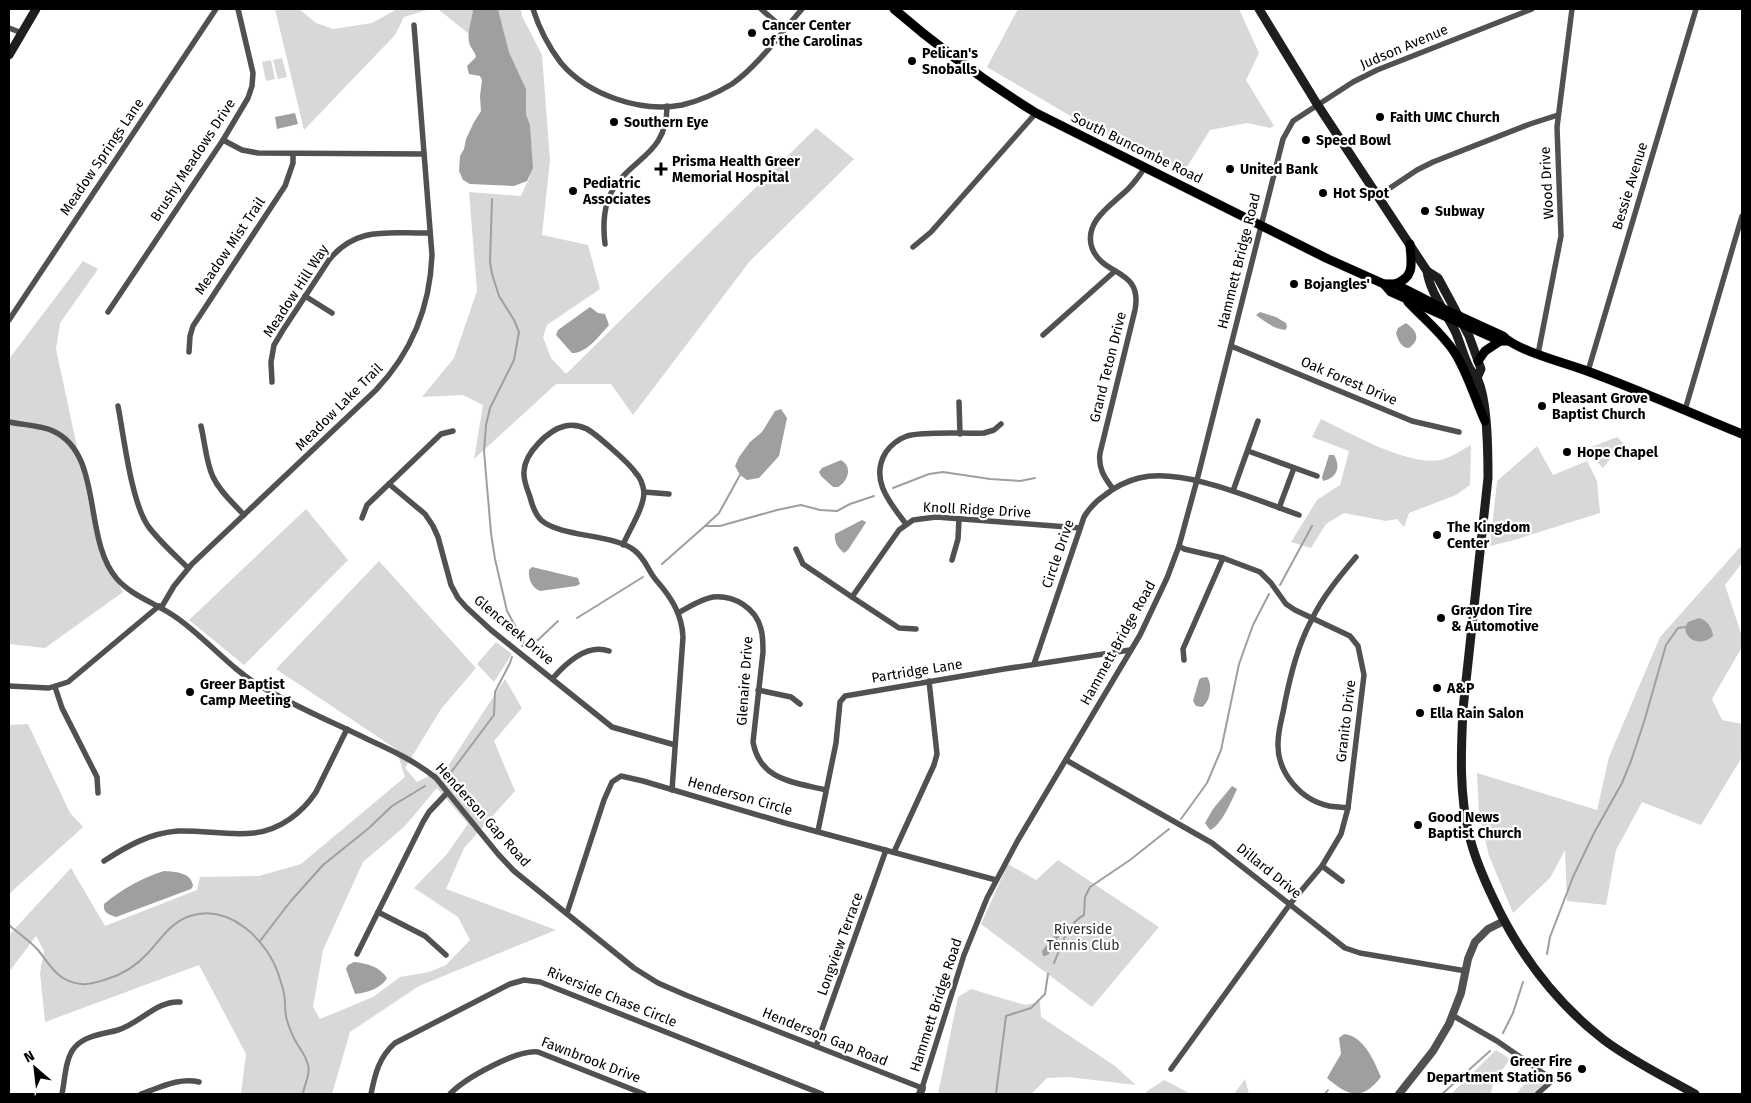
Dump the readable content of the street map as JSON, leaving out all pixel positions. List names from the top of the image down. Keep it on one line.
{"streets":{"main road":["South Buncombe Road"],"street":["Judson Avenue","Meadow Springs Lane","Brushy Meadows Drive","Wood Drive","Bessie Avenue","Meadow Mist Trail","Hammett Bridge Road","Meadow Hill Way","Grand Teton Drive","Oak Forest Drive","Meadow Lake Trail","Knoll Ridge Drive","Circle Drive","Glencreek Drive","Partridge Lane","Glenaire Drive","Granito Drive","Henderson Circle","Henderson Gap Road","Dillard Drive","Longview Terrace","Riverside Chase Circle","Fawnbrook Drive"]},"crossings":[["Judson Avenue","Hammett Bridge Road"],["South Buncombe Road","Wood Drive"],["South Buncombe Road","Bessie Avenue"],["South Buncombe Road","Hammett Bridge Road"],["South Buncombe Road","Grand Teton Drive"],["Hammett Bridge Road","Oak Forest Drive"],["Hammett Bridge Road","Circle Drive"],["Hammett Bridge Road","Partridge Lane"],["Hammett Bridge Road","Granito Drive"],["Hammett Bridge Road","Henderson Circle"],["Hammett Bridge Road","Henderson Gap Road"],["Hammett Bridge Road","Dillard Drive"],["Meadow Hill Way","Meadow Lake Trail"],["Grand Teton Drive","Circle Drive"],["Meadow Lake Trail","Henderson Gap Road"],["Knoll Ridge Drive","Circle Drive"],["Circle Drive","Partridge Lane"],["Partridge Lane","Glenaire Drive"],["Partridge Lane","Henderson Circle"],["Granito Drive","Dillard Drive"],["Henderson Circle","Henderson Gap Road"],["Henderson Circle","Longview Terrace"],["Henderson Gap Road","Longview Terrace"]],"parks":["Riverside Tennis Club"],"places":{"other":["Cancer Center of the Carolinas","Pelican's Snoballs","Faith UMC Church","Southern Eye","Speed Bowl","United Bank","Pediatric Associates","Hot Spot","Subway","Bojangles'","Pleasant Grove Baptist Church","Hope Chapel","The Kingdom Center","Graydon Tire & Automotive","A&P","Greer Baptist Camp Meeting","Ella Rain Salon","Good News Baptist Church","Greer Fire Department Station 56"],"health":["Prisma Health Greer Memorial Hospital"]},"north":"top left"}
